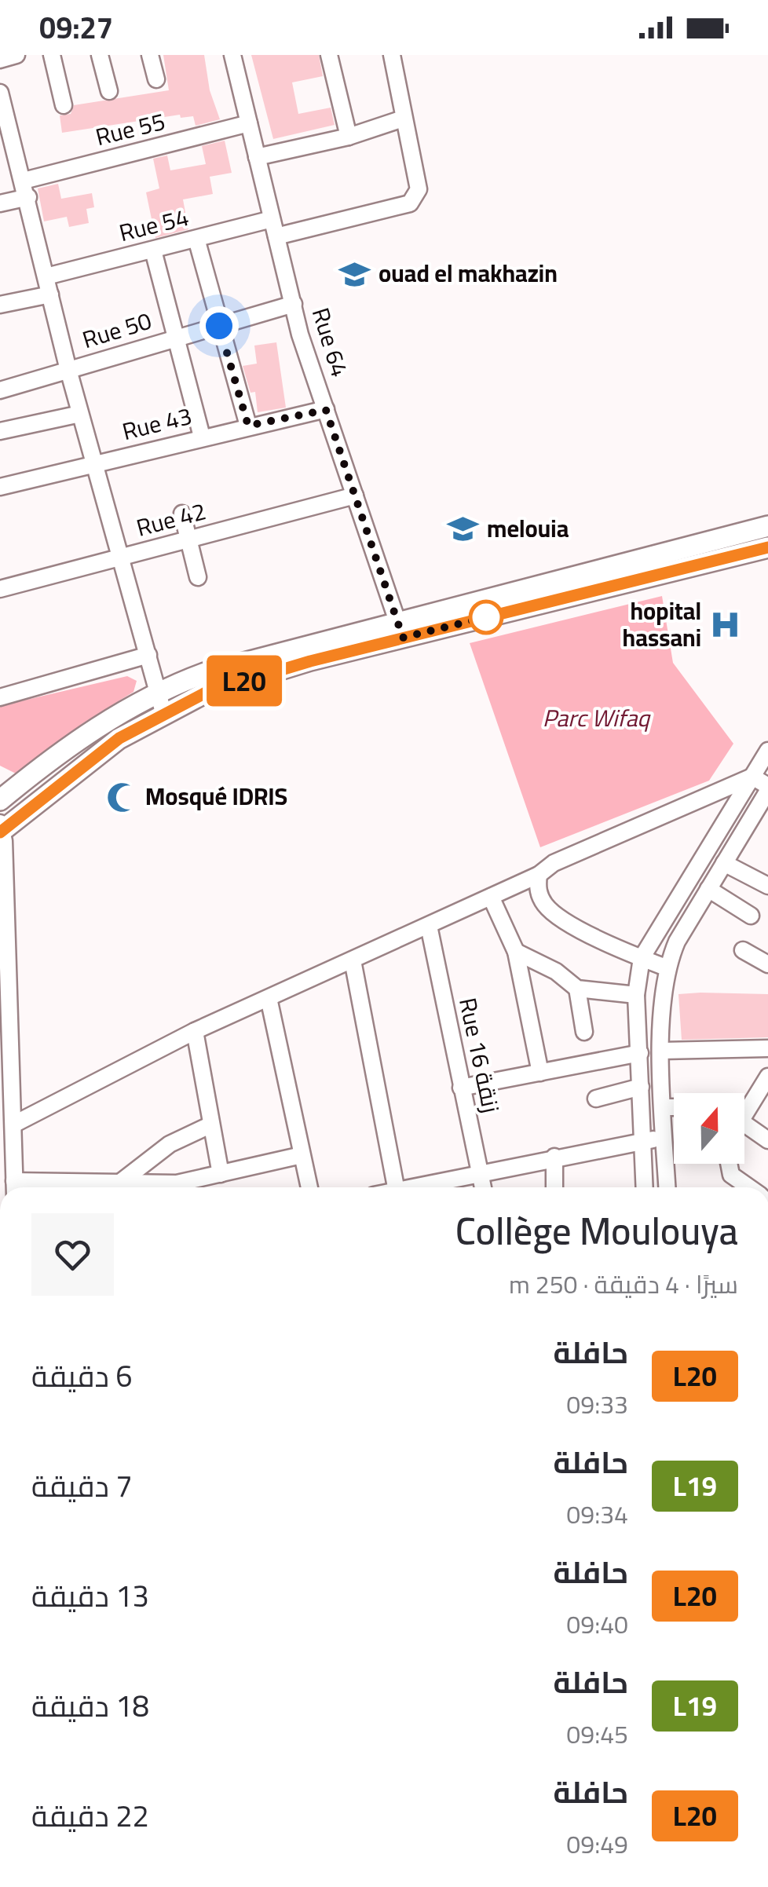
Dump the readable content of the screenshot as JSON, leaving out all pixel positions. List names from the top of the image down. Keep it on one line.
{"streets":{"street":["Rue 55","Rue 54","Rue 50","Rue 64","Rue 43","Rue 42","Rue 16 زنقة"]},"crossings":[["Rue 55","Rue 64"],["Rue 54","Rue 64"],["Rue 50","Rue 64"],["Rue 64","Rue 43"],["Rue 64","Rue 42"]],"parks":["Parc Wifaq"],"places":{"school or university":["ouad el makhazin","melouia"],"hospital":["hopital hassani"],"mosque":["Mosqué IDRIS"]},"lines":["bus line L20"],"north":"top","page":{"status":"09:27","on_map":"L20","heading":["Collège Moulouya","سيرًا · 4 دقيقة · 250 m"],"list":[{"mark":"L20","name":"حافلة","note":"09:33","value":"6 دقيقة"},{"mark":"L19","name":"حافلة","note":"09:34","value":"7 دقيقة"},{"mark":"L20","name":"حافلة","note":"09:40","value":"13 دقيقة"},{"mark":"L19","name":"حافلة","note":"09:45","value":"18 دقيقة"},{"mark":"L20","name":"حافلة","note":"09:49","value":"22 دقيقة"}]}}
